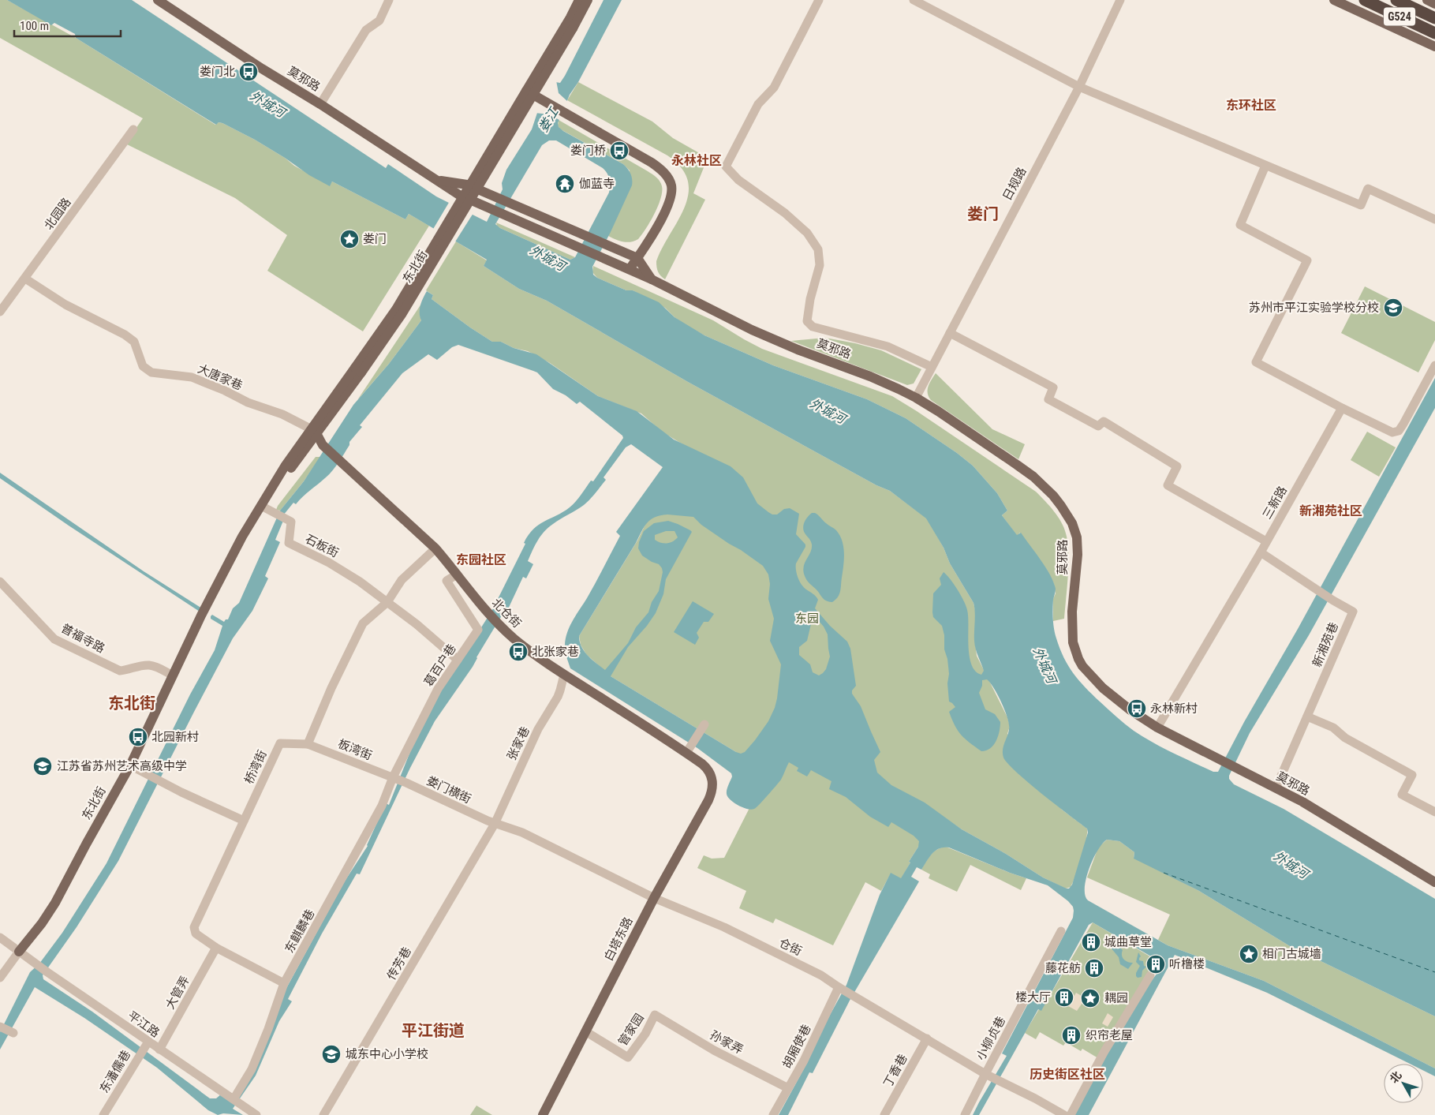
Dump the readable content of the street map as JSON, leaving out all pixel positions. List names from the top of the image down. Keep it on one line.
{"streets":{"highway":["G524"],"main road":["莫邪路","东北街","北仓街","白塔东路"],"street":["日规路","北园路","大唐家巷","三新路","石板街","普福寺路","新湘苑巷","葛百户巷","张家巷","板湾街","桥湾街","娄门横街","东麒麟巷","仓街","传芳巷","大管弄","平江路","管家园","小柳贞巷","孙家弄","胡厢使巷","丁香巷","东潘儒巷"]},"crossings":[["莫邪路","日规路"],["莫邪路","三新路"],["莫邪路","新湘苑巷"],["北园路","大唐家巷"],["东北街","大唐家巷"],["东北街","石板街"],["东北街","北仓街"],["东北街","普福寺路"],["东北街","平江路"],["大唐家巷","北仓街"],["三新路","新湘苑巷"],["北仓街","葛百户巷"],["北仓街","张家巷"],["北仓街","白塔东路"],["葛百户巷","板湾街"],["葛百户巷","娄门横街"],["葛百户巷","东麒麟巷"],["张家巷","娄门横街"],["张家巷","仓街"],["张家巷","传芳巷"],["板湾街","桥湾街"],["板湾街","娄门横街"],["板湾街","东麒麟巷"],["桥湾街","东麒麟巷"],["桥湾街","大管弄"],["娄门横街","东麒麟巷"],["娄门横街","仓街"],["娄门横街","传芳巷"],["东麒麟巷","平江路"],["白塔东路","仓街"],["白塔东路","管家园"],["仓街","传芳巷"],["仓街","小柳贞巷"],["仓街","胡厢使巷"],["仓街","丁香巷"],["大管弄","平江路"],["平江路","东潘儒巷"],["管家园","孙家弄"],["孙家弄","胡厢使巷"]],"districts":["东环社区","永林社区","娄门","新湘苑社区","东园社区","东北街","平江街道","历史街区社区"],"water":["外城河","娄江"],"parks":["东园"],"places":{"bus stop":["娄门北","娄门桥","北张家巷","永林新村","北园新村"],"temple":["伽蓝寺"],"place":["娄门","相门古城墙","耦园"],"school or university":["苏州市平江实验学校分校","江苏省苏州艺术高级中学","城东中心小学校"],"building":["城曲草堂","听橹楼","藤花舫","楼大厅","织帘老屋"]},"scale_bar":"100 m","north":"top left"}
